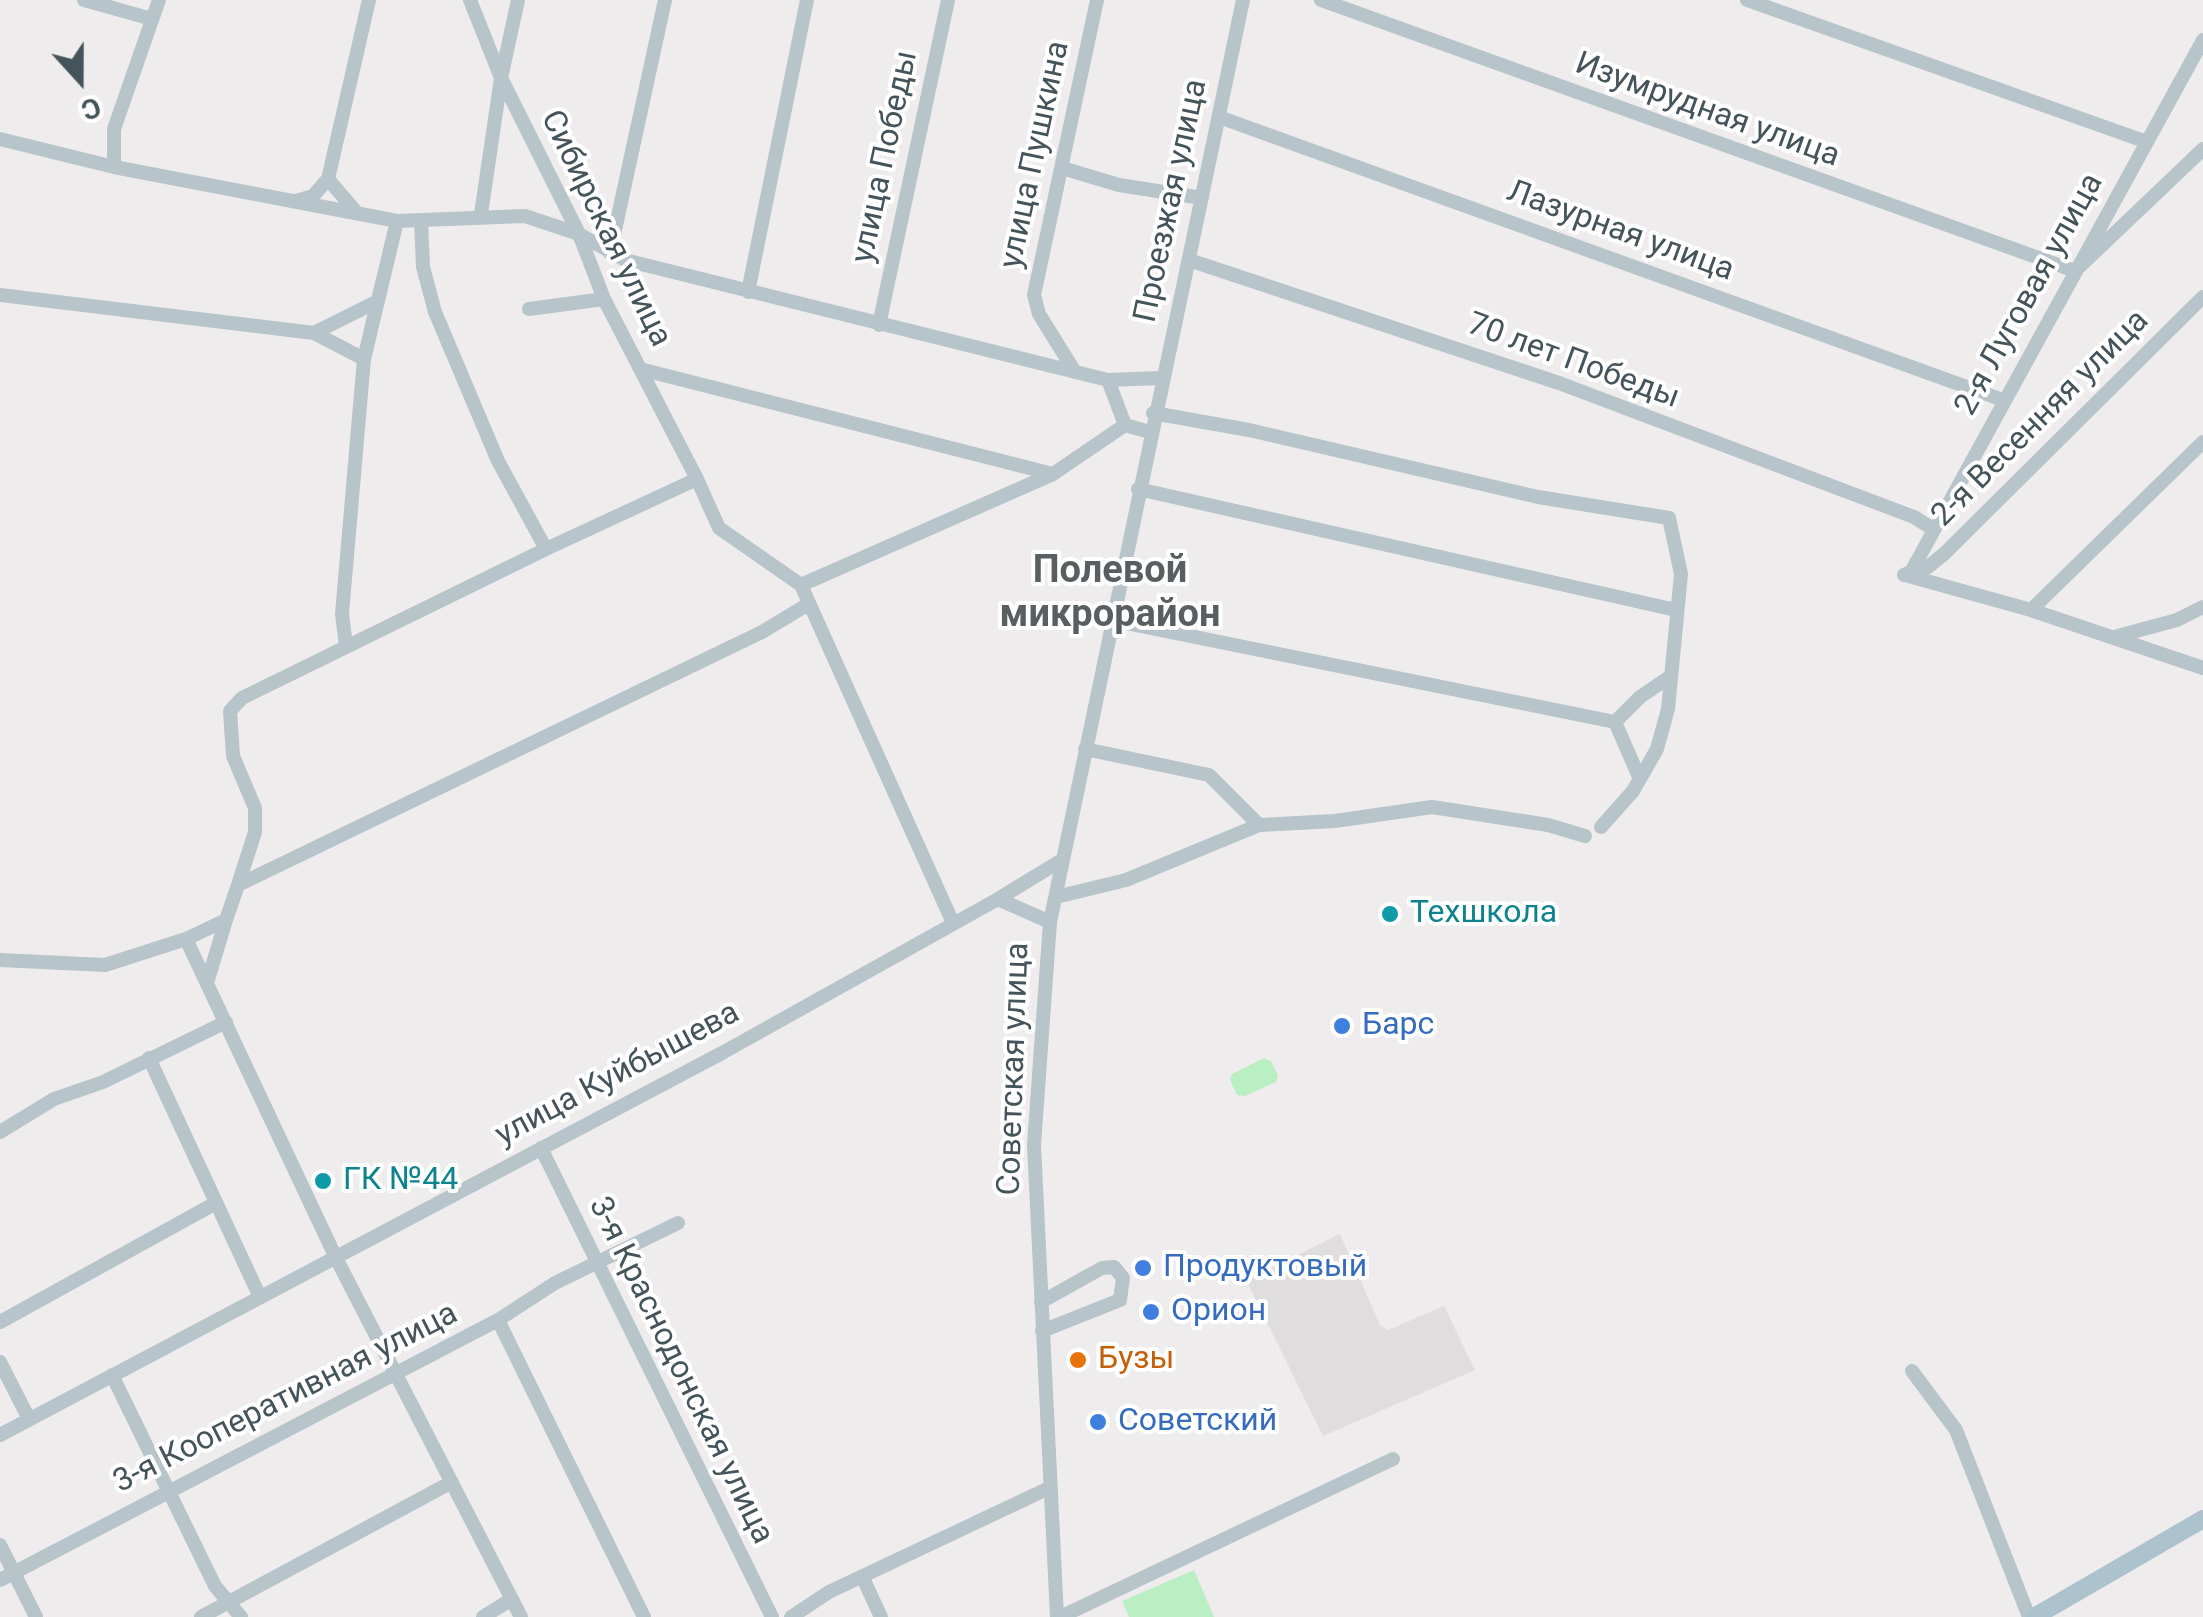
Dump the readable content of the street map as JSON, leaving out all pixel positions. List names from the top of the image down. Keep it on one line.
{"streets":{"street":["Изумрудная улица","улица Пушкина","улица Победы","Проезжая улица","Сибирская улица","Лазурная улица","2-я Луговая улица","70 лет Победы","2-я Весенняя улица","Советская улица","улица Куйбышева","3-я Краснодонская улица","3-я Кооперативная улица"]},"crossings":[["Изумрудная улица","2-я Луговая улица"],["Проезжая улица","Лазурная улица"],["Проезжая улица","70 лет Победы"],["Проезжая улица","Советская улица"],["Лазурная улица","2-я Луговая улица"],["2-я Луговая улица","70 лет Победы"],["2-я Луговая улица","2-я Весенняя улица"],["Советская улица","улица Куйбышева"],["улица Куйбышева","3-я Краснодонская улица"],["3-я Краснодонская улица","3-я Кооперативная улица"]],"districts":["Полевой микрорайон"],"places":["Техшкола","Барс","ГК №44","Продуктовый","Орион","Бузы","Советский"],"north":"bottom"}
